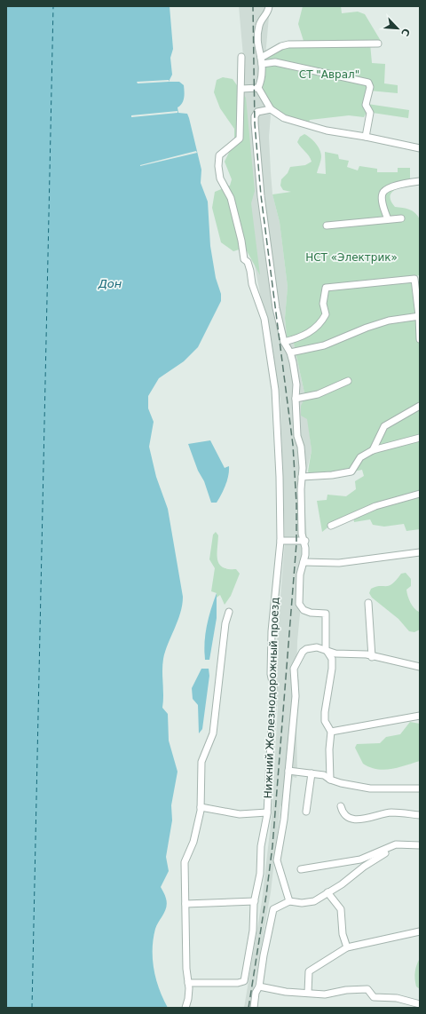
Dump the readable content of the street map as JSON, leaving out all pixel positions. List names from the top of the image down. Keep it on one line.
{"streets":{"street":["Нижний Железнодорожный проезд"]},"water":["Дон"],"parks":["СТ \"Аврал\"","НСТ «Электрик»"],"north":"bottom right"}
